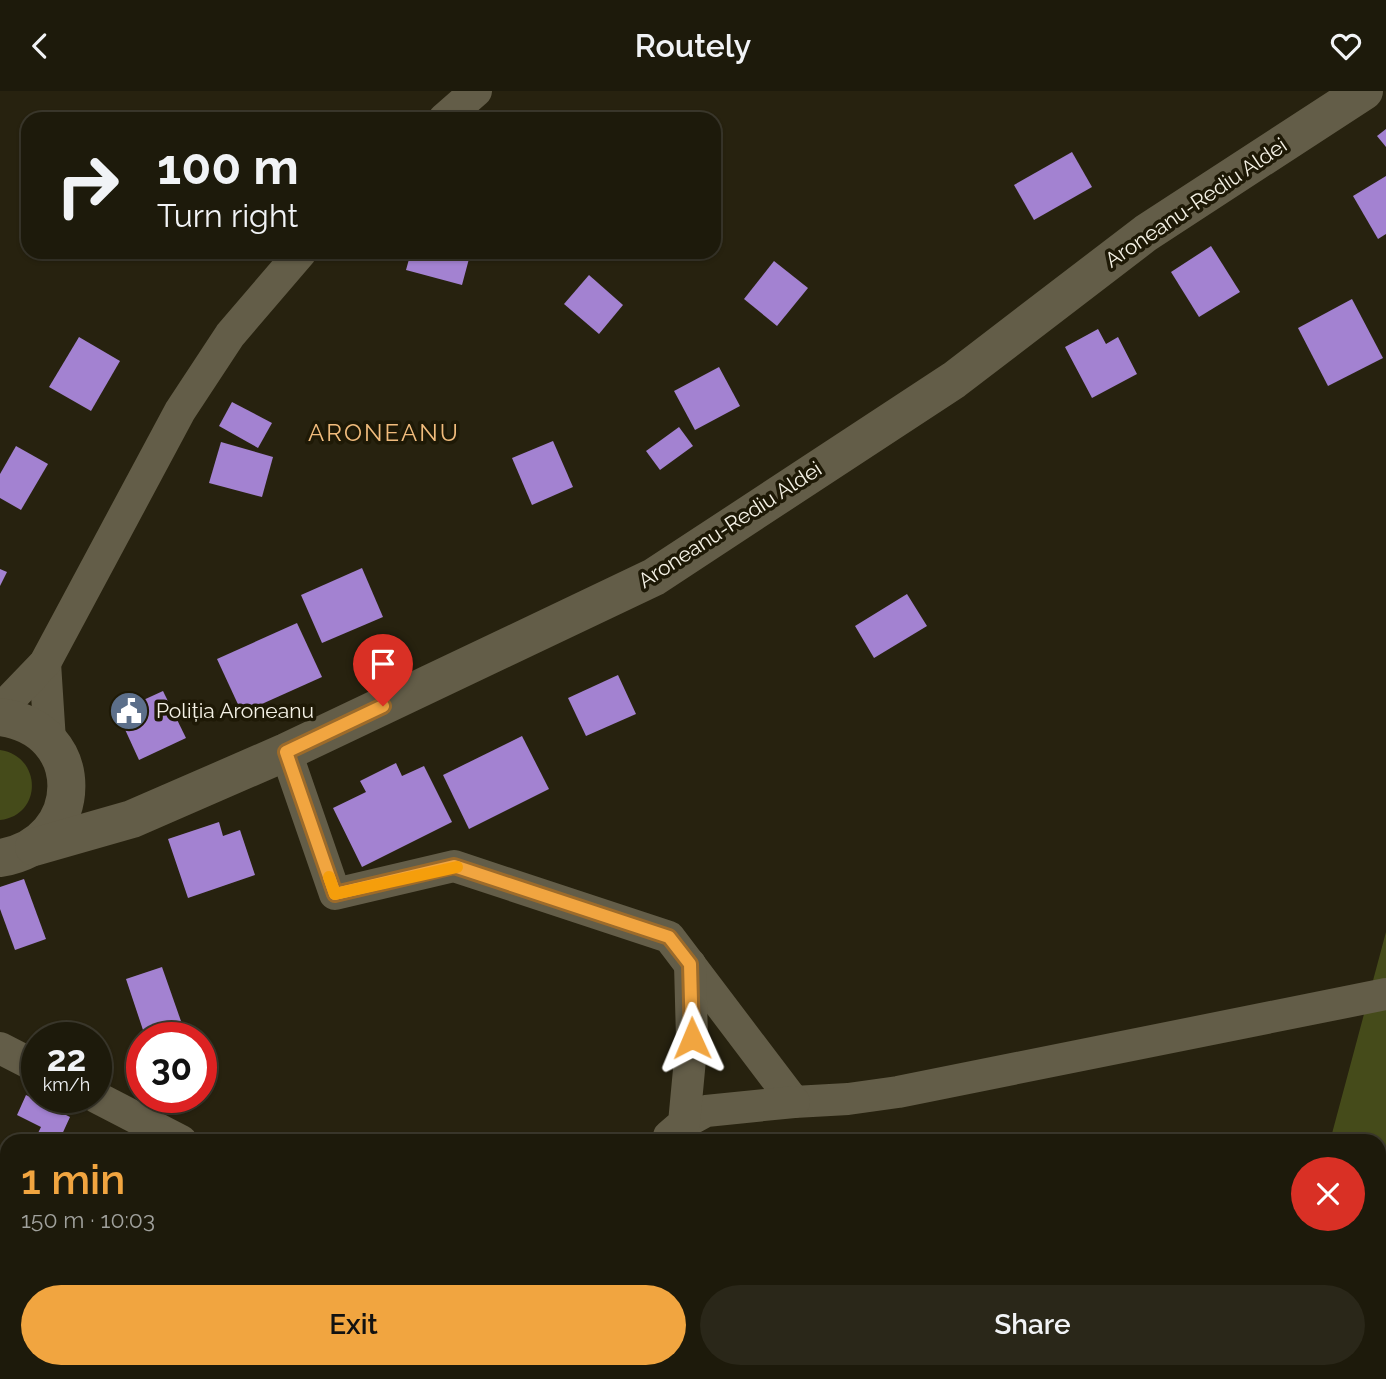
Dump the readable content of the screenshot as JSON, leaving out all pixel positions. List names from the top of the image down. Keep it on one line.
{"streets":{"street":["Aroneanu-Rediu Aldei"]},"districts":["ARONEANU"],"places":{"public building":["Poliția Aroneanu"]},"page":{"header":"Routely","turn":["100 m","Turn right"],"speed":"22 km/h","limit":"30","heading":["1 min","150 m · 10:03"],"buttons":["Exit","Share"]}}
